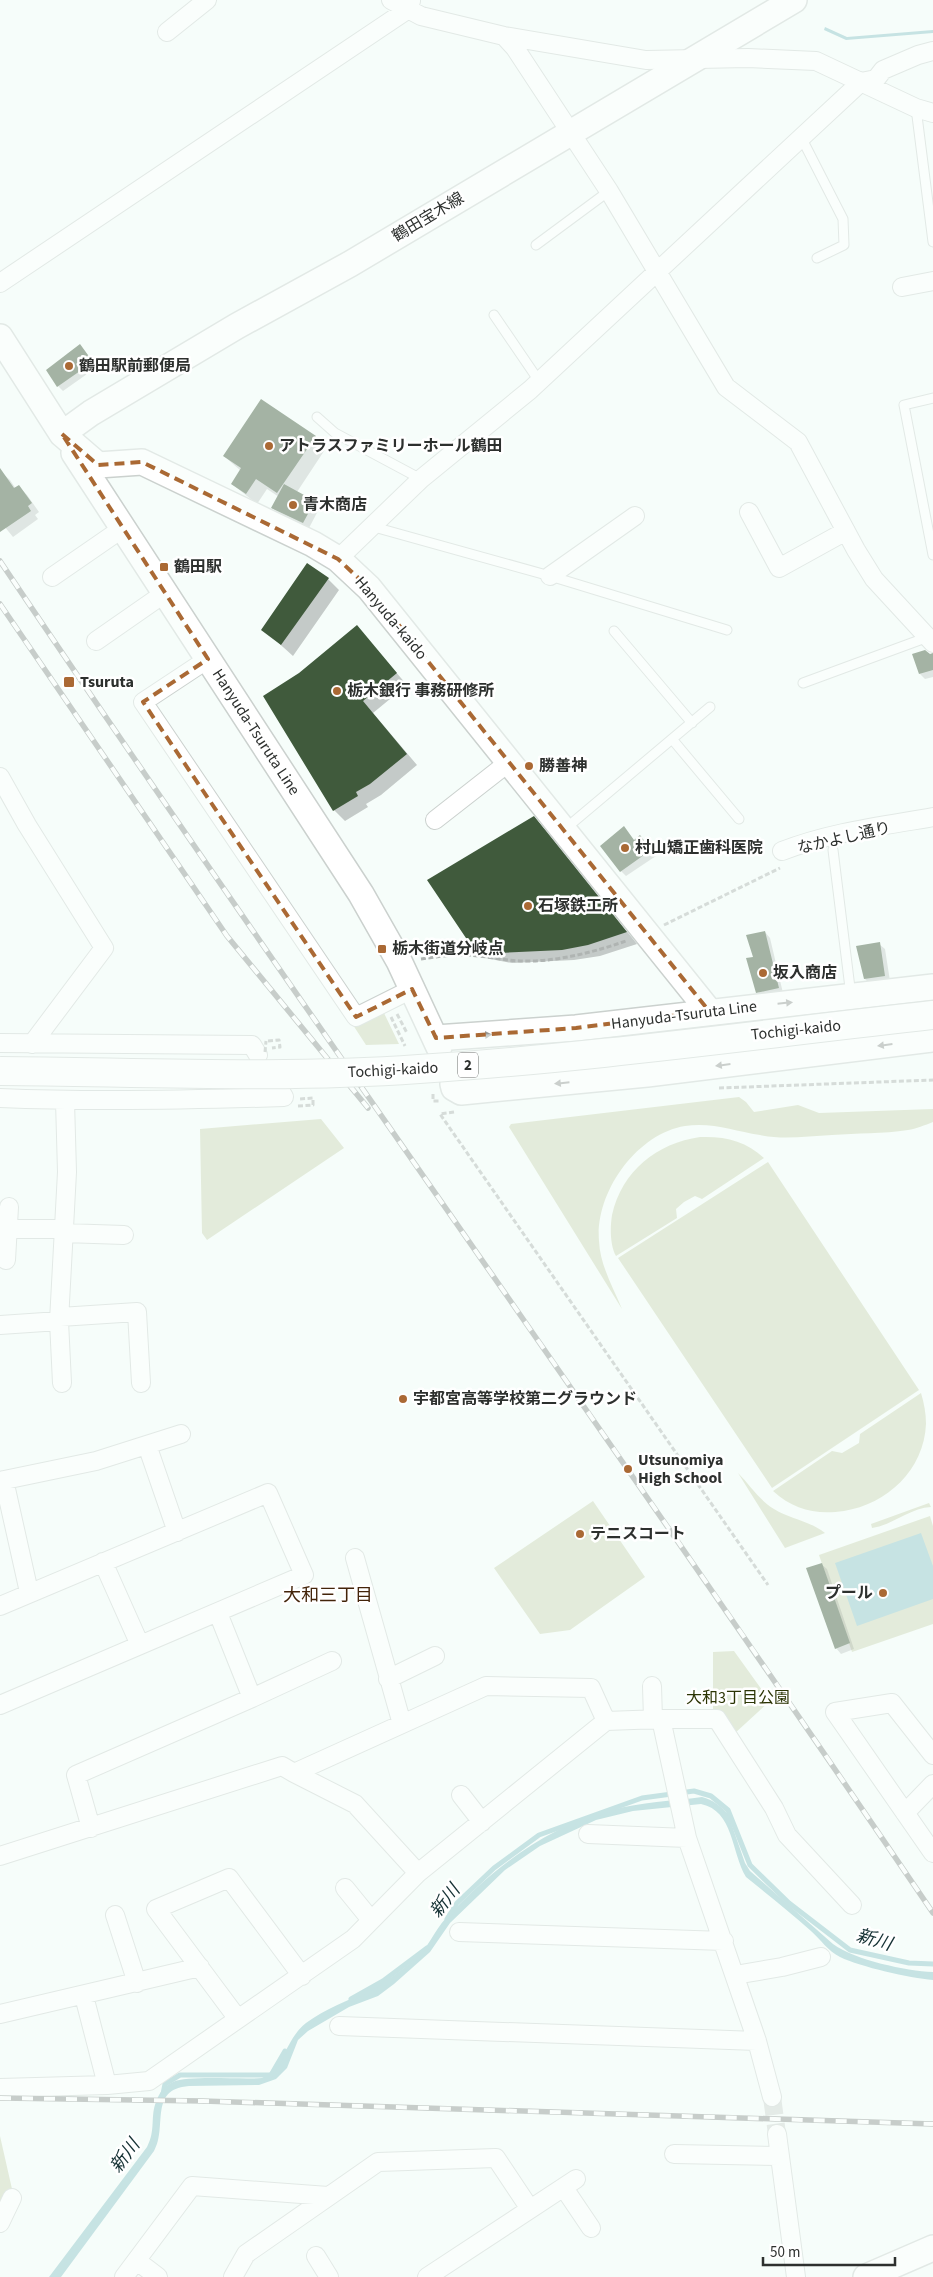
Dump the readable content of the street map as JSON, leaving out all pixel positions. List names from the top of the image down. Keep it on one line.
{"streets":{"main road":["Tochigi-kaido","2"],"street":["鶴田宝木線","Hanyuda-kaido","Hanyuda-Tsuruta Line"],"path":["なかよし通り"]},"crossings":[["鶴田宝木線","Hanyuda-kaido"],["鶴田宝木線","Hanyuda-Tsuruta Line"],["Hanyuda-kaido","Hanyuda-Tsuruta Line"]],"districts":["大和三丁目"],"water":["新川"],"parks":["大和3丁目公園"],"places":{"other":["鶴田駅前郵便局","アトラスファミリーホール鶴田","青木商店","栃木銀行 事務研修所","勝善神","村山矯正歯科医院","石塚鉄工所","坂入商店","宇都宮高等学校第二グラウンド","Utsunomiya High School","テニスコート","プール"],"transit":["鶴田駅","Tsuruta","栃木街道分岐点"]},"scale_bar":"50 m"}
